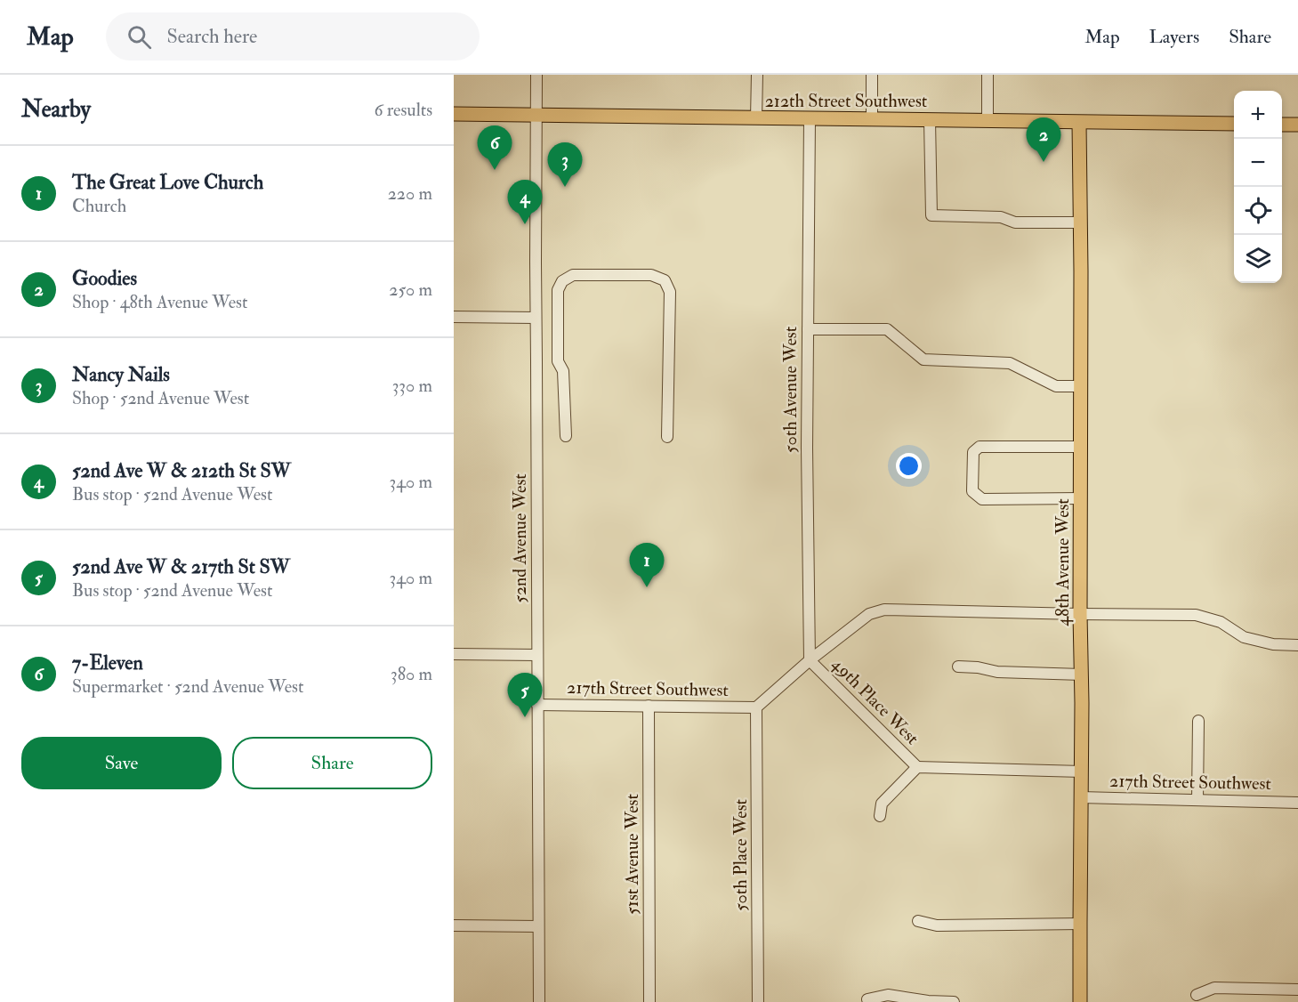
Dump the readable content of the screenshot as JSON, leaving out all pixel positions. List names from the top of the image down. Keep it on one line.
{"streets":{"main road":["212th Street Southwest","48th Avenue West"],"street":["50th Avenue West","52nd Avenue West","217th Street Southwest","49th Place West","51st Avenue West","50th Place West"]},"crossings":[["212th Street Southwest","50th Avenue West"],["212th Street Southwest","52nd Avenue West"],["212th Street Southwest","48th Avenue West"],["50th Avenue West","49th Place West"],["52nd Avenue West","217th Street Southwest"],["48th Avenue West","217th Street Southwest"],["217th Street Southwest","51st Avenue West"],["217th Street Southwest","50th Place West"]],"page":{"header":"Map","search":"Search here","nav":["Map","Layers","Share"],"heading":["Nearby","6 results"],"map_buttons":["+","−"],"pins":["2","6","3","4","1","5"],"list":[{"mark":"1","name":"The Great Love Church","note":"Church","value":"220 m"},{"mark":"2","name":"Goodies","note":"Shop · 48th Avenue West","value":"250 m"},{"mark":"3","name":"Nancy Nails","note":"Shop · 52nd Avenue West","value":"330 m"},{"mark":"4","name":"52nd Ave W & 212th St SW","note":"Bus stop · 52nd Avenue West","value":"340 m"},{"mark":"5","name":"52nd Ave W & 217th St SW","note":"Bus stop · 52nd Avenue West","value":"340 m"},{"mark":"6","name":"7-Eleven","note":"Supermarket · 52nd Avenue West","value":"380 m"}],"buttons":["Save","Share"]}}
